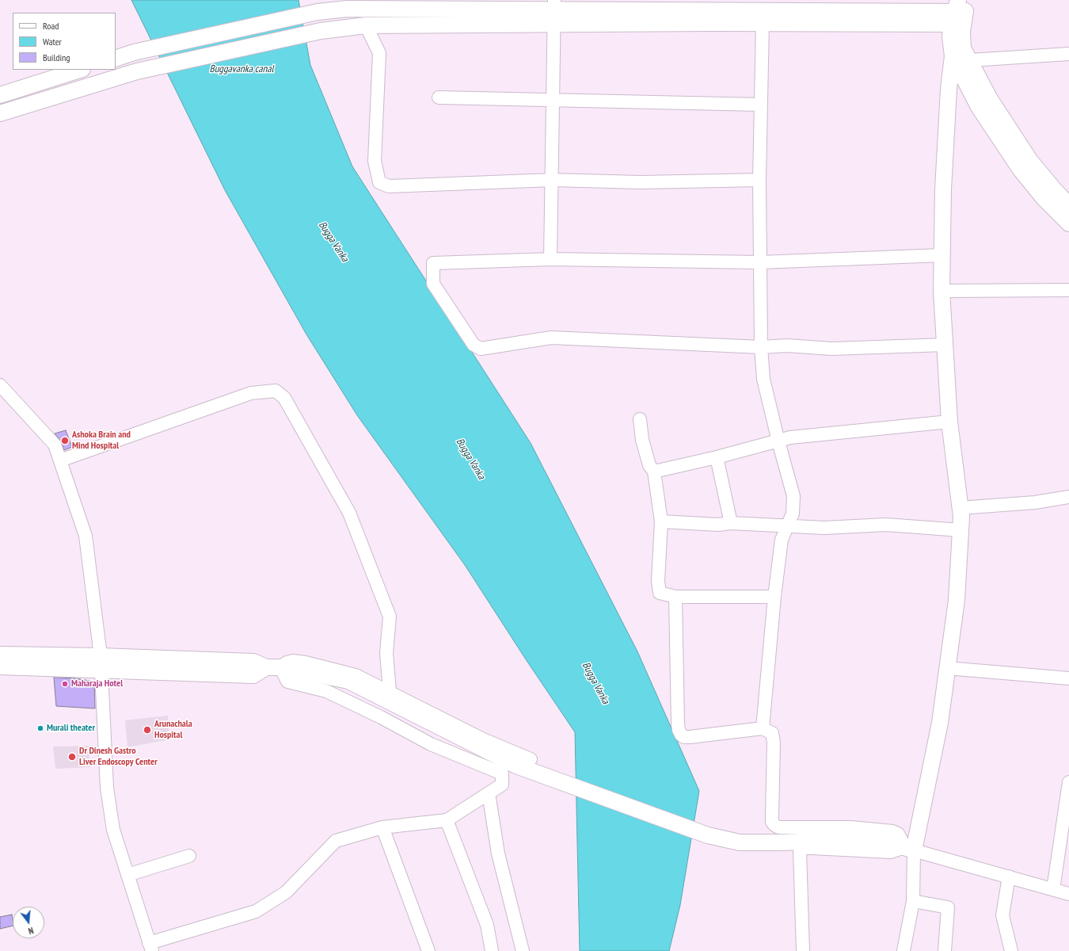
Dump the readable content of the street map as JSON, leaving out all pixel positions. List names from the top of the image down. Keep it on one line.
{"water":["Buggavanka canal","Bugga Vanka"],"places":["Ashoka Brain and Mind Hospital","Maharaja Hotel","Murali theater","Arunachala Hospital","Dr Dinesh Gastro Liver Endoscopy Center"],"legend":["Road","Water","Building"],"north":"bottom"}
